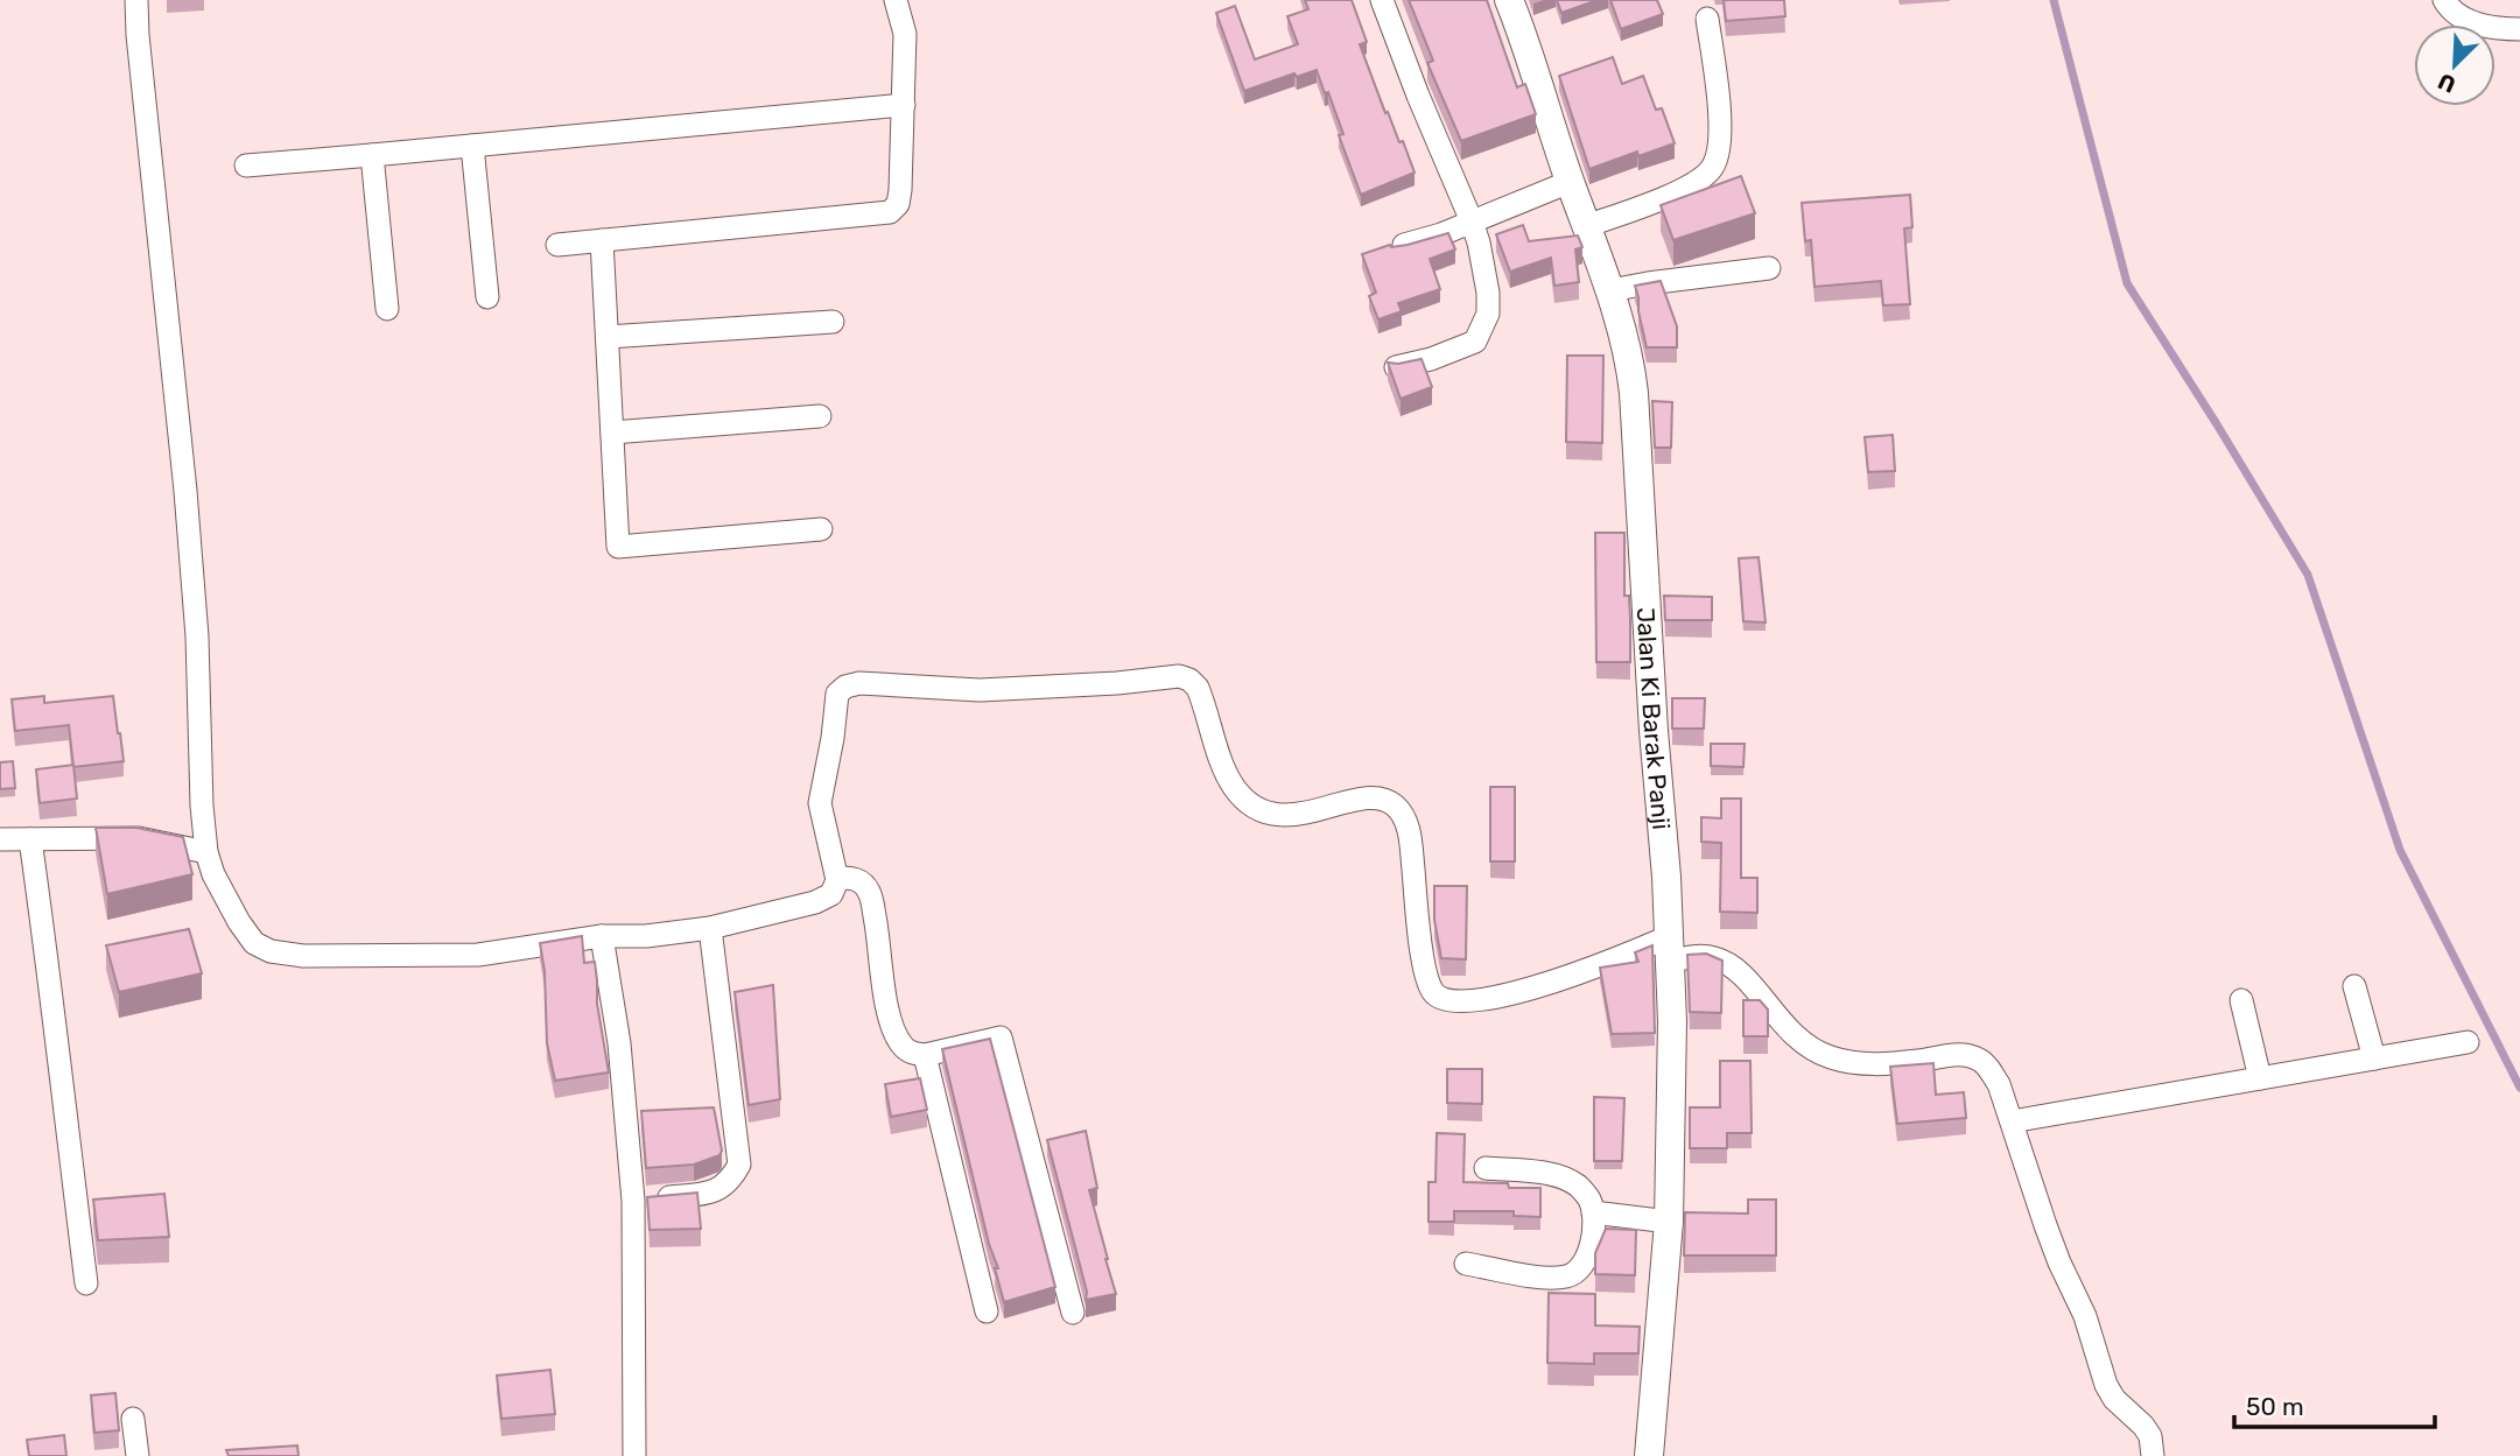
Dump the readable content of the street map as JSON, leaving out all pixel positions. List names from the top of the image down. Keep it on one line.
{"streets":{"street":["Jalan Ki Barak Panji"]},"scale_bar":"50 m","north":"bottom left"}
